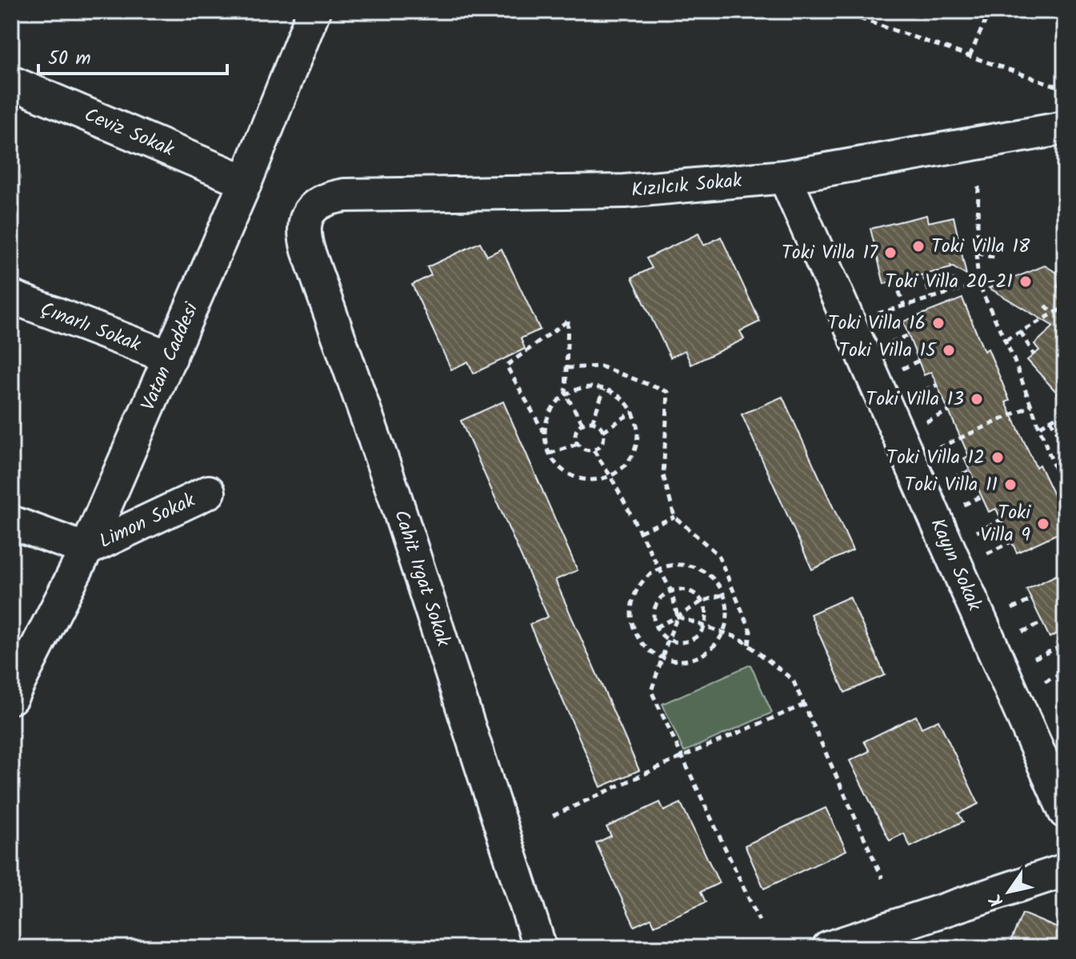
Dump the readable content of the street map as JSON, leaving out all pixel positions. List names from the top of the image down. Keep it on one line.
{"streets":{"street":["Ceviz Sokak","Kızılcık Sokak","Çınarlı Sokak","Vatan Caddesi","Limon Sokak","Kayın Sokak","Cahit Irgat Sokak"]},"crossings":[["Ceviz Sokak","Vatan Caddesi"],["Kızılcık Sokak","Kayın Sokak"],["Kızılcık Sokak","Cahit Irgat Sokak"],["Çınarlı Sokak","Vatan Caddesi"],["Vatan Caddesi","Limon Sokak"]],"places":["Toki Villa 18","Toki Villa 17","Toki Villa 20-21","Toki Villa 16","Toki Villa 15","Toki Villa 13","Toki Villa 12","Toki Villa 11","Toki Villa 9"],"scale_bar":"50 m","north":"bottom left"}
